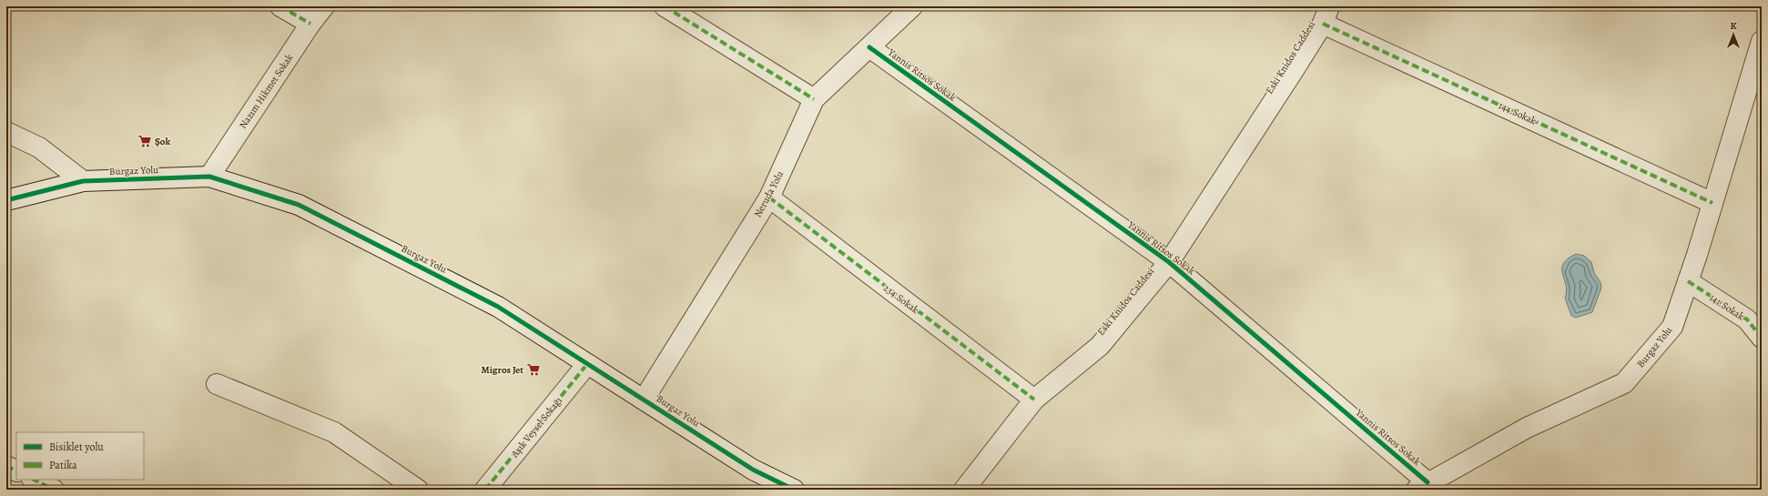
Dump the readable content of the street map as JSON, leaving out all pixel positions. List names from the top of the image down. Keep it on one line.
{"streets":{"street":["Eski Knidos Caddesi","Yannis Ritsos Sokak","Nazım Hikmet Sokak","144.Sokak","Burgaz Yolu","Neruda Yolu","234.Sokak","141.Sokak","Aşık Veysel Sokağı"]},"crossings":[["Eski Knidos Caddesi","Yannis Ritsos Sokak"],["Eski Knidos Caddesi","144.Sokak"],["Eski Knidos Caddesi","234.Sokak"],["Yannis Ritsos Sokak","Burgaz Yolu"],["Yannis Ritsos Sokak","Neruda Yolu"],["Nazım Hikmet Sokak","Burgaz Yolu"],["144.Sokak","Burgaz Yolu"],["Burgaz Yolu","Neruda Yolu"],["Burgaz Yolu","141.Sokak"],["Burgaz Yolu","Aşık Veysel Sokağı"],["Neruda Yolu","234.Sokak"]],"places":{"supermarket":["Şok","Migros Jet"]},"legend":["Bisiklet yolu","Patika"],"north":"top"}
